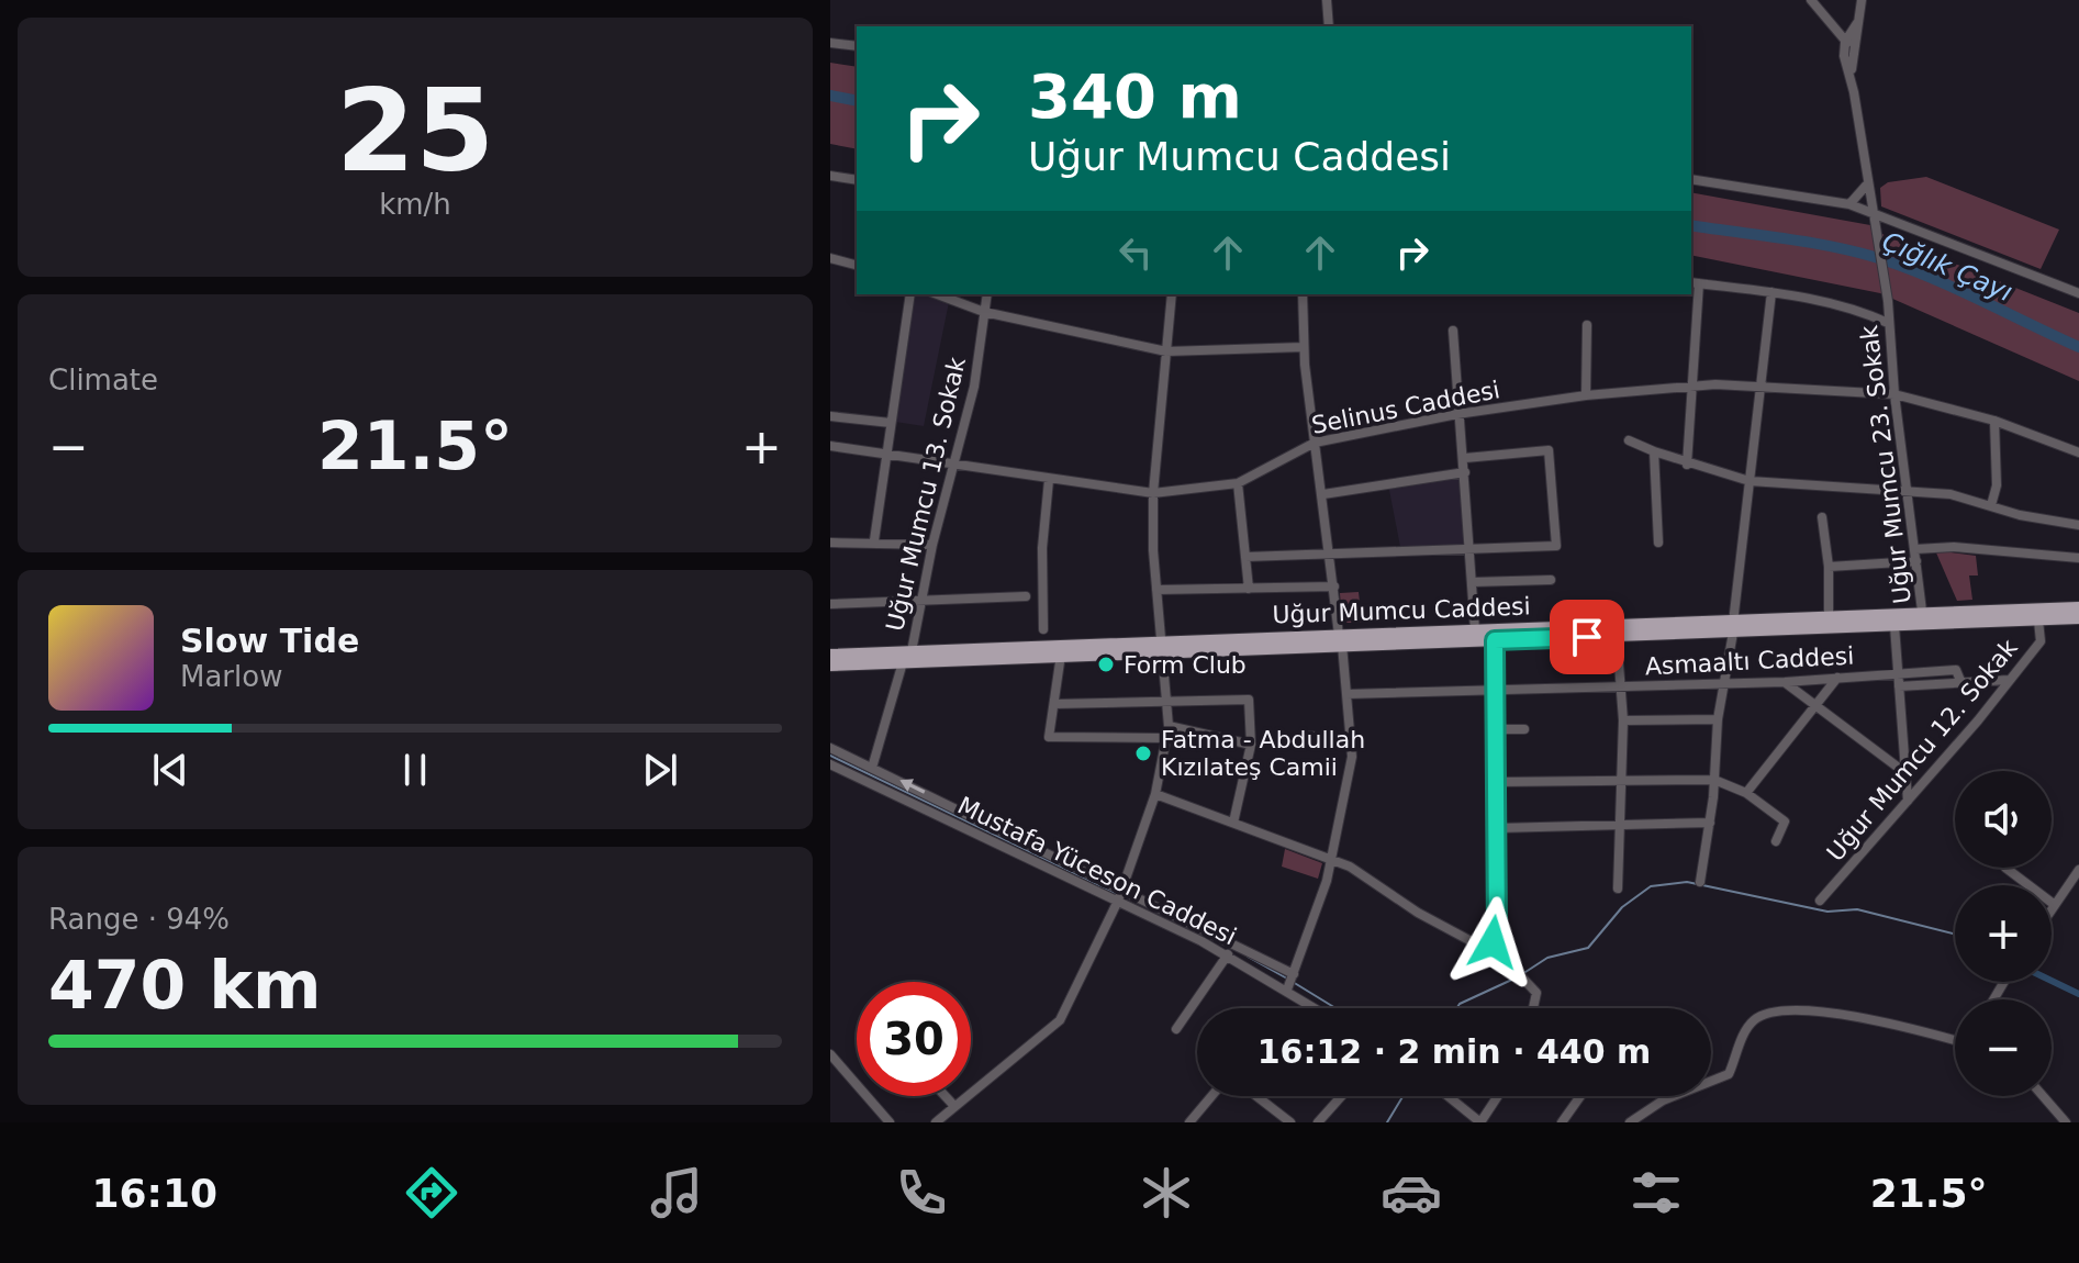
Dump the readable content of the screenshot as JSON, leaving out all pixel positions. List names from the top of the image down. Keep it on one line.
{"streets":{"main road":["Uğur Mumcu Caddesi"],"street":["Selinus Caddesi","Uğur Mumcu 23. Sokak","Uğur Mumcu 13. Sokak","Asmaaltı Caddesi","Uğur Mumcu 12. Sokak","Mustafa Yüceson Caddesi"]},"crossings":[["Selinus Caddesi","Uğur Mumcu 23. Sokak"],["Selinus Caddesi","Uğur Mumcu 13. Sokak"],["Uğur Mumcu 23. Sokak","Uğur Mumcu Caddesi"],["Uğur Mumcu 13. Sokak","Uğur Mumcu Caddesi"],["Uğur Mumcu Caddesi","Uğur Mumcu 12. Sokak"]],"water":["Çığlık Çayı"],"places":["Form Club","Fatma - Abdullah Kızılateş Camii"],"page":{"tile":[["25","km/h"],"Climate",["Range · 94%","470 km"]],"turn":["340 m","Uğur Mumcu Caddesi"],"heat":["−","21.5°","+"],"song":["Slow Tide","Marlow"],"map_buttons":["+","−"],"limit":"30","trip":"16:12 · 2 min · 440 m","tabs":["16:10","21.5°"]}}
